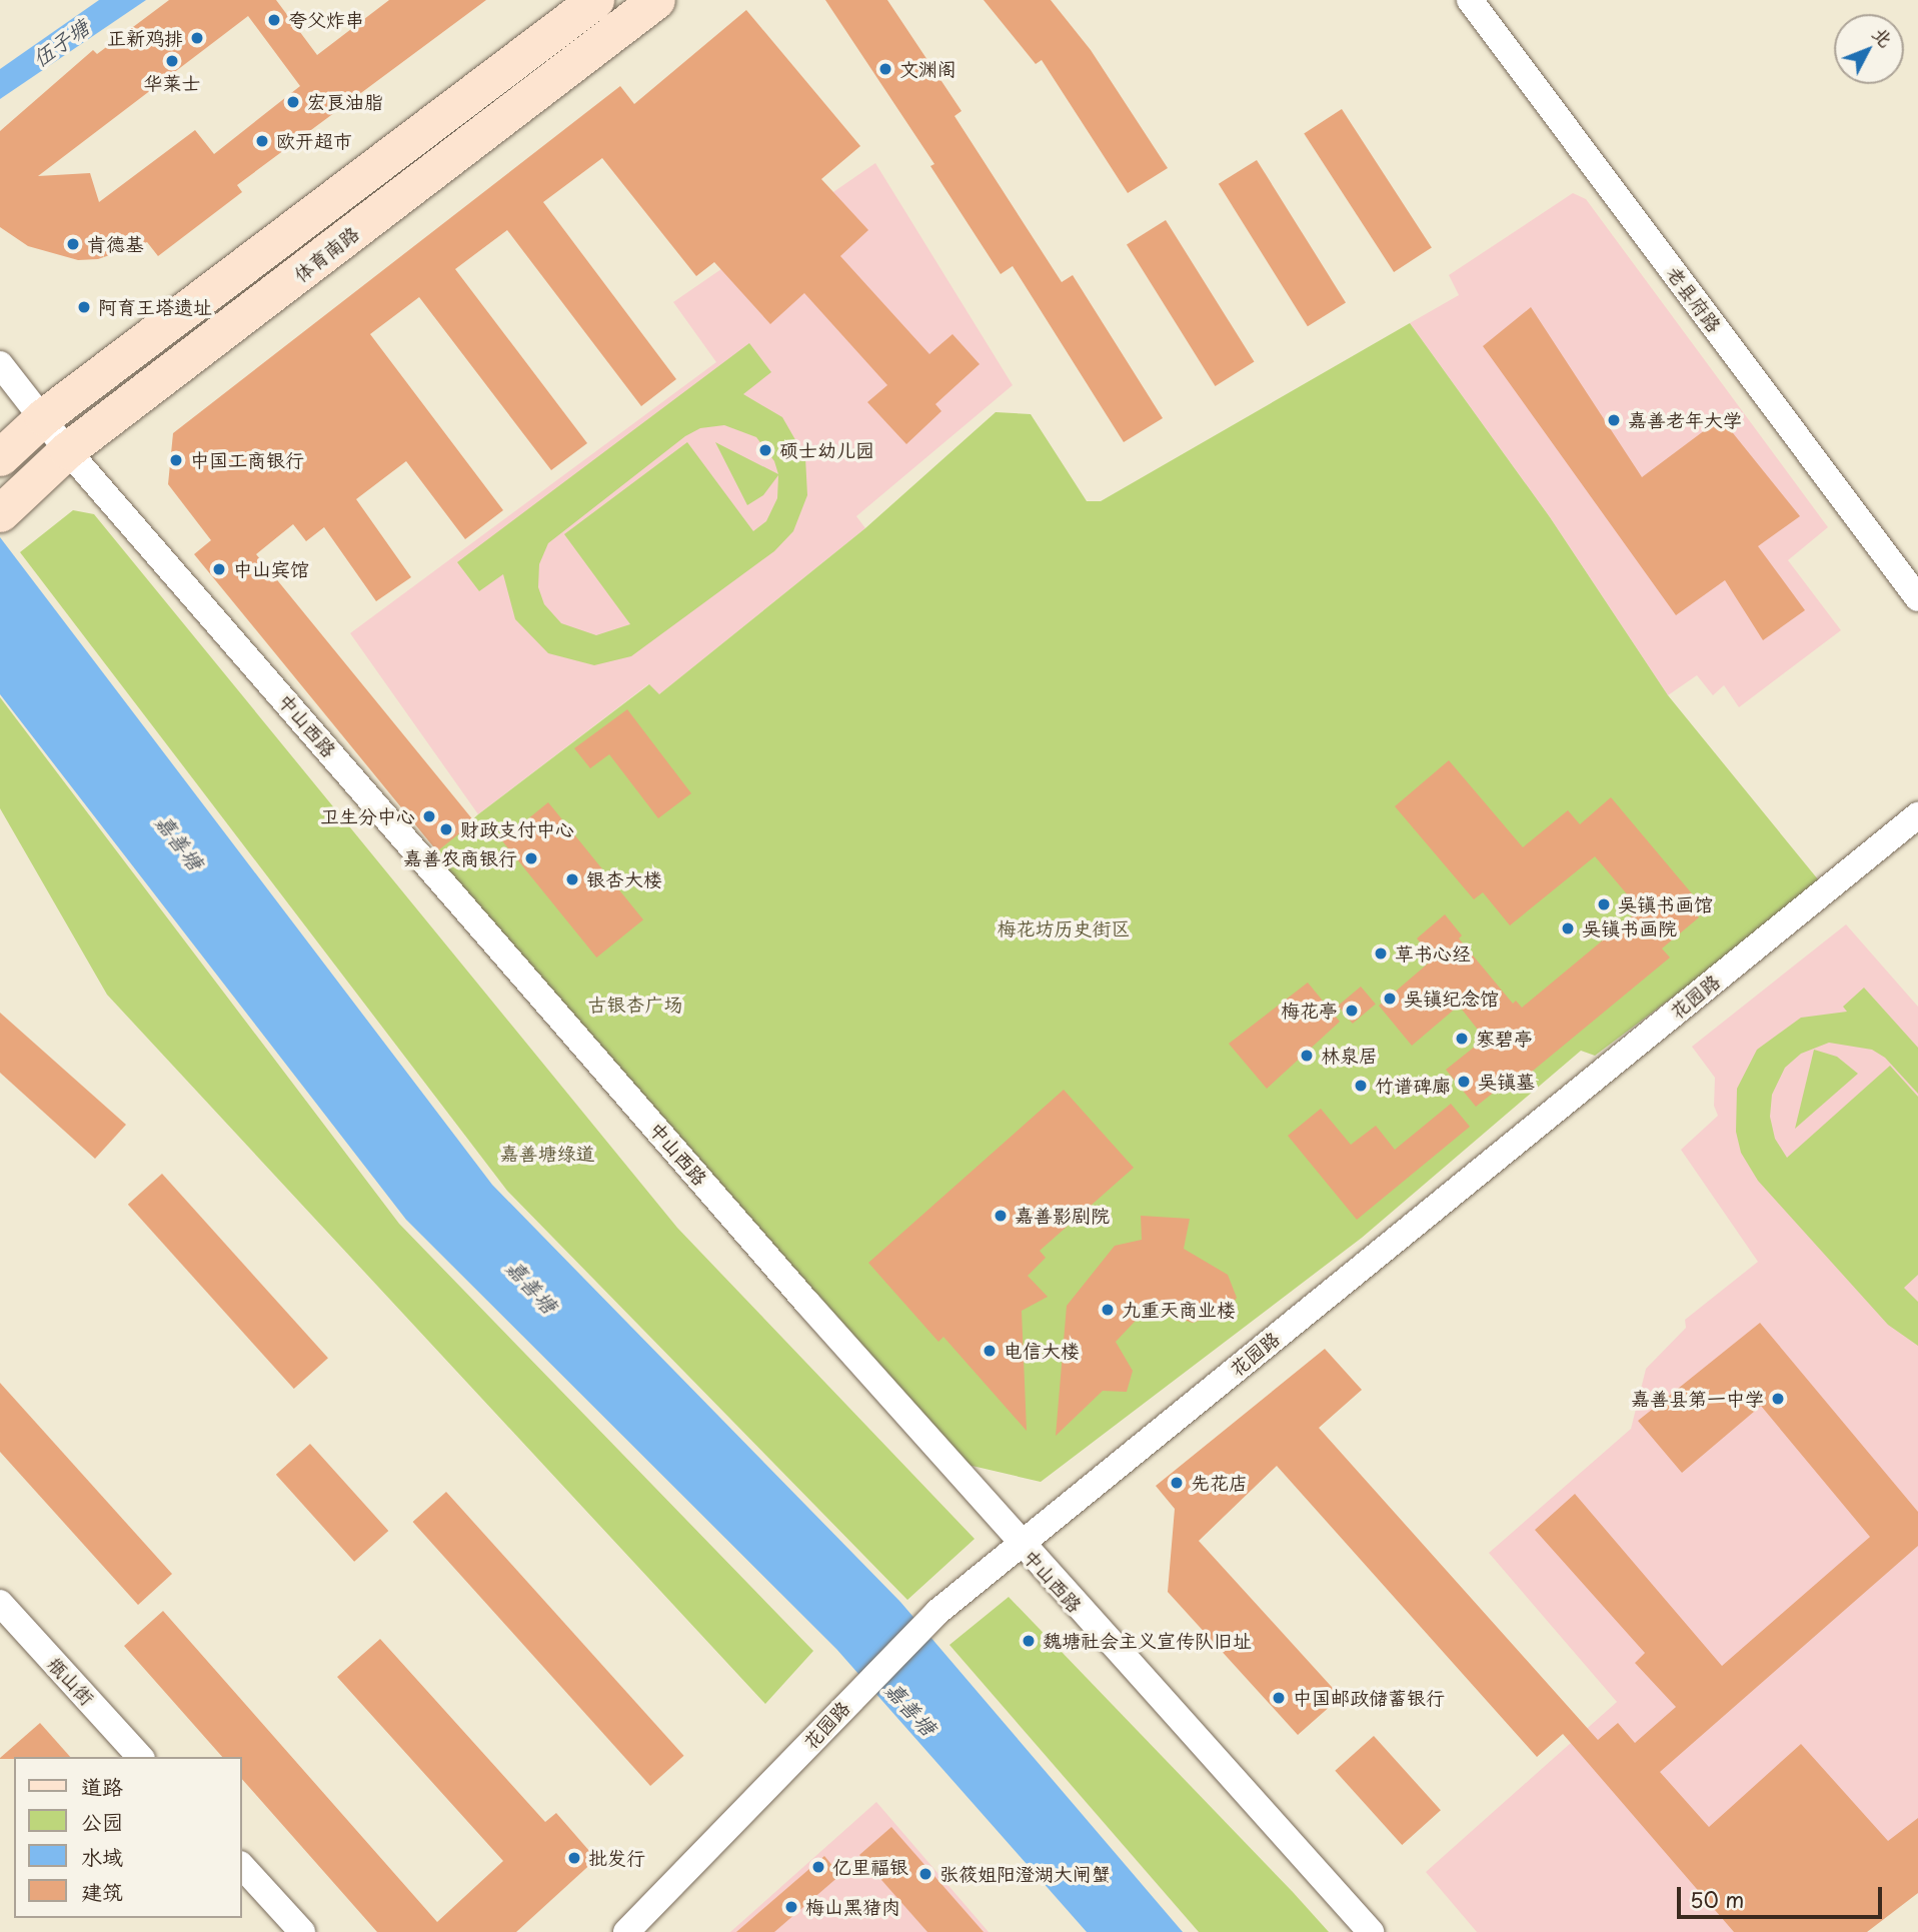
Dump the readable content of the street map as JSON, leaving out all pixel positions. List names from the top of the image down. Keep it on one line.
{"streets":{"main road":["体育南路"],"street":["老县府路","中山西路","花园路","甁山街"]},"crossings":[["体育南路","中山西路"],["中山西路","花园路"]],"water":["伍子塘","嘉善塘"],"parks":["梅花坊历史街区","古银杏广场","嘉善塘绿道"],"places":["夸父炸串","正新鸡排","华莱士","文渊阁","宏良油脂","欧开超市","肯德基","阿育王塔遗址","嘉善老年大学","硕士幼儿园","中国工商银行","中山宾馆","卫生分中心","财政支付中心","嘉善农商银行","银杏大楼","吴镇书画馆","吴镇书画院","草书心经","吴镇纪念馆","梅花亭","寒碧亭","林泉居","吴镇墓","竹谱碑廊","嘉善影剧院","九重天商业楼","电信大楼","嘉善县第一中学","先花店","魏塘社会主义宣传队旧址","中国邮政储蓄银行","批发行","亿里福银","张筱姐阳澄湖大闸蟹","梅山黑猪肉"],"legend":["道路","公园","水域","建筑"],"scale_bar":"50 m","north":"top right"}
